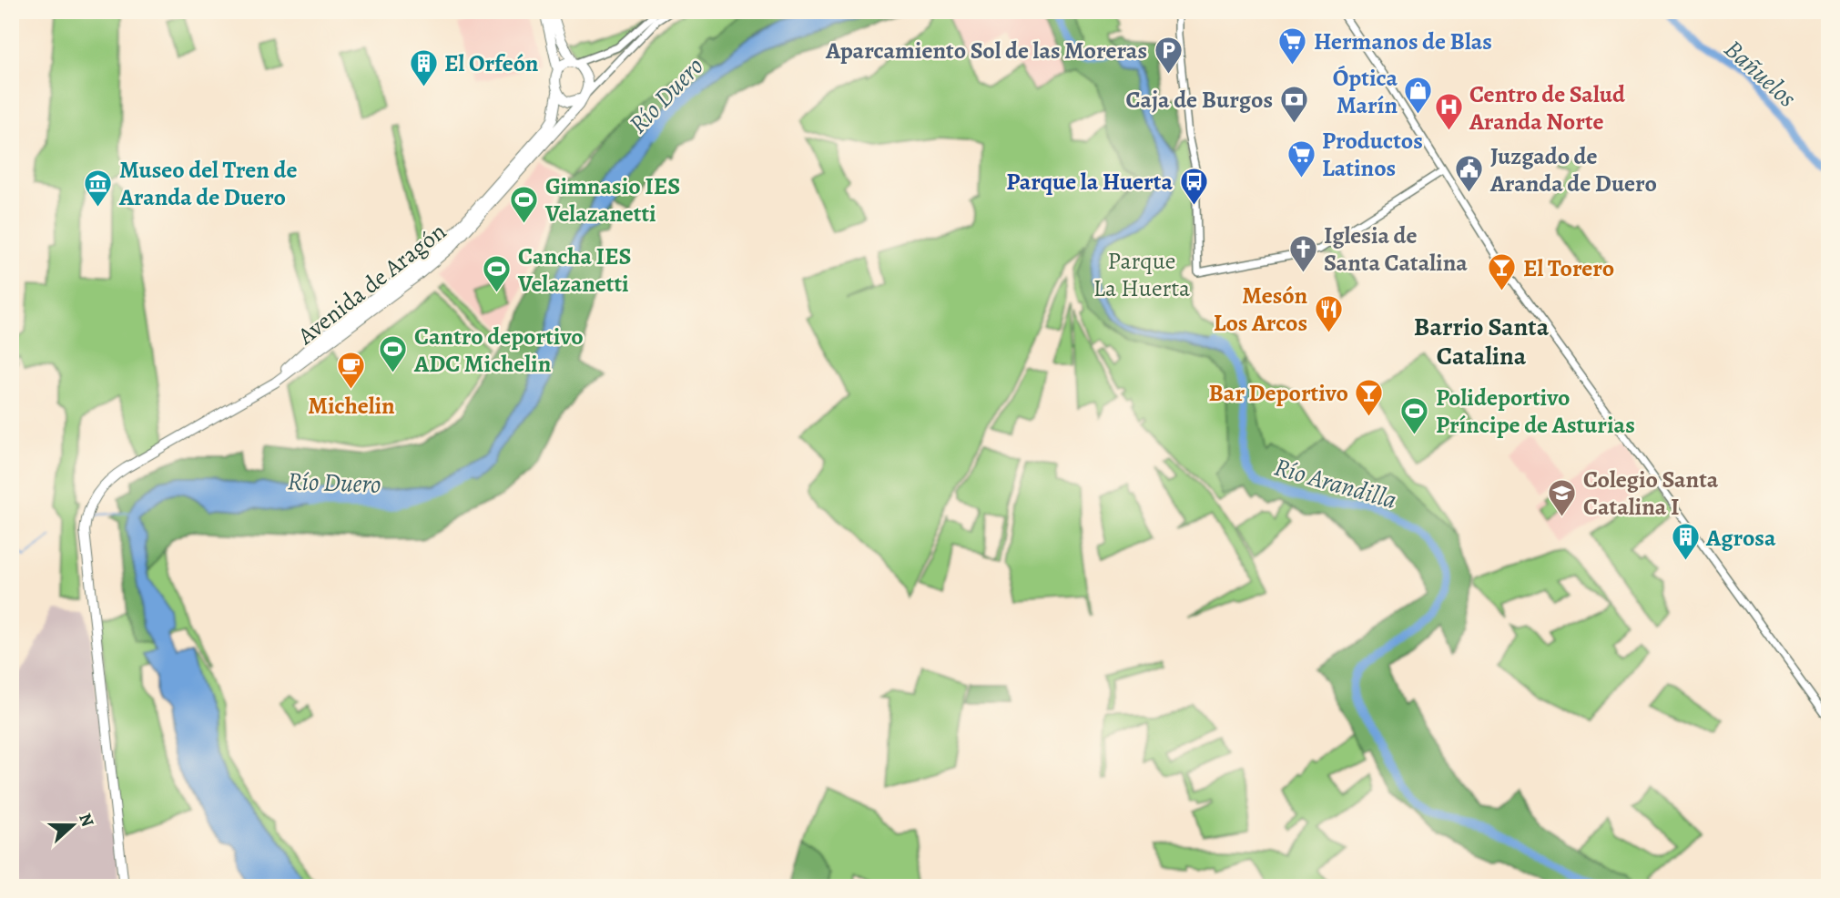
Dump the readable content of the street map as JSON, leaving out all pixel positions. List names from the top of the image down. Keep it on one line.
{"streets":{"highway":["Avenida de Aragón"]},"districts":["Barrio Santa Catalina"],"water":["Bañuelos","Río Duero","Río Arandilla"],"parks":["Parque La Huerta"],"places":{"supermarket":["Hermanos de Blas","Productos Latinos"],"parking":["Aparcamiento Sol de las Moreras"],"building":["El Orfeón","Agrosa"],"shop":["Óptica Marín"],"bank":["Caja de Burgos"],"hospital":["Centro de Salud Aranda Norte"],"public building":["Juzgado de Aranda de Duero"],"bus stop":["Parque la Huerta"],"museum":["Museo del Tren de Aranda de Duero"],"sports":["Gimnasio IES Velazanetti","Cancha IES Velazanetti","Cantro deportivo ADC Michelin","Polideportivo Príncipe de Asturias"],"church":["Iglesia de Santa Catalina"],"bar":["El Torero","Bar Deportivo"],"restaurant":["Mesón Los Arcos"],"cafe":["Michelin"],"school or university":["Colegio Santa Catalina I"]},"north":"right"}
